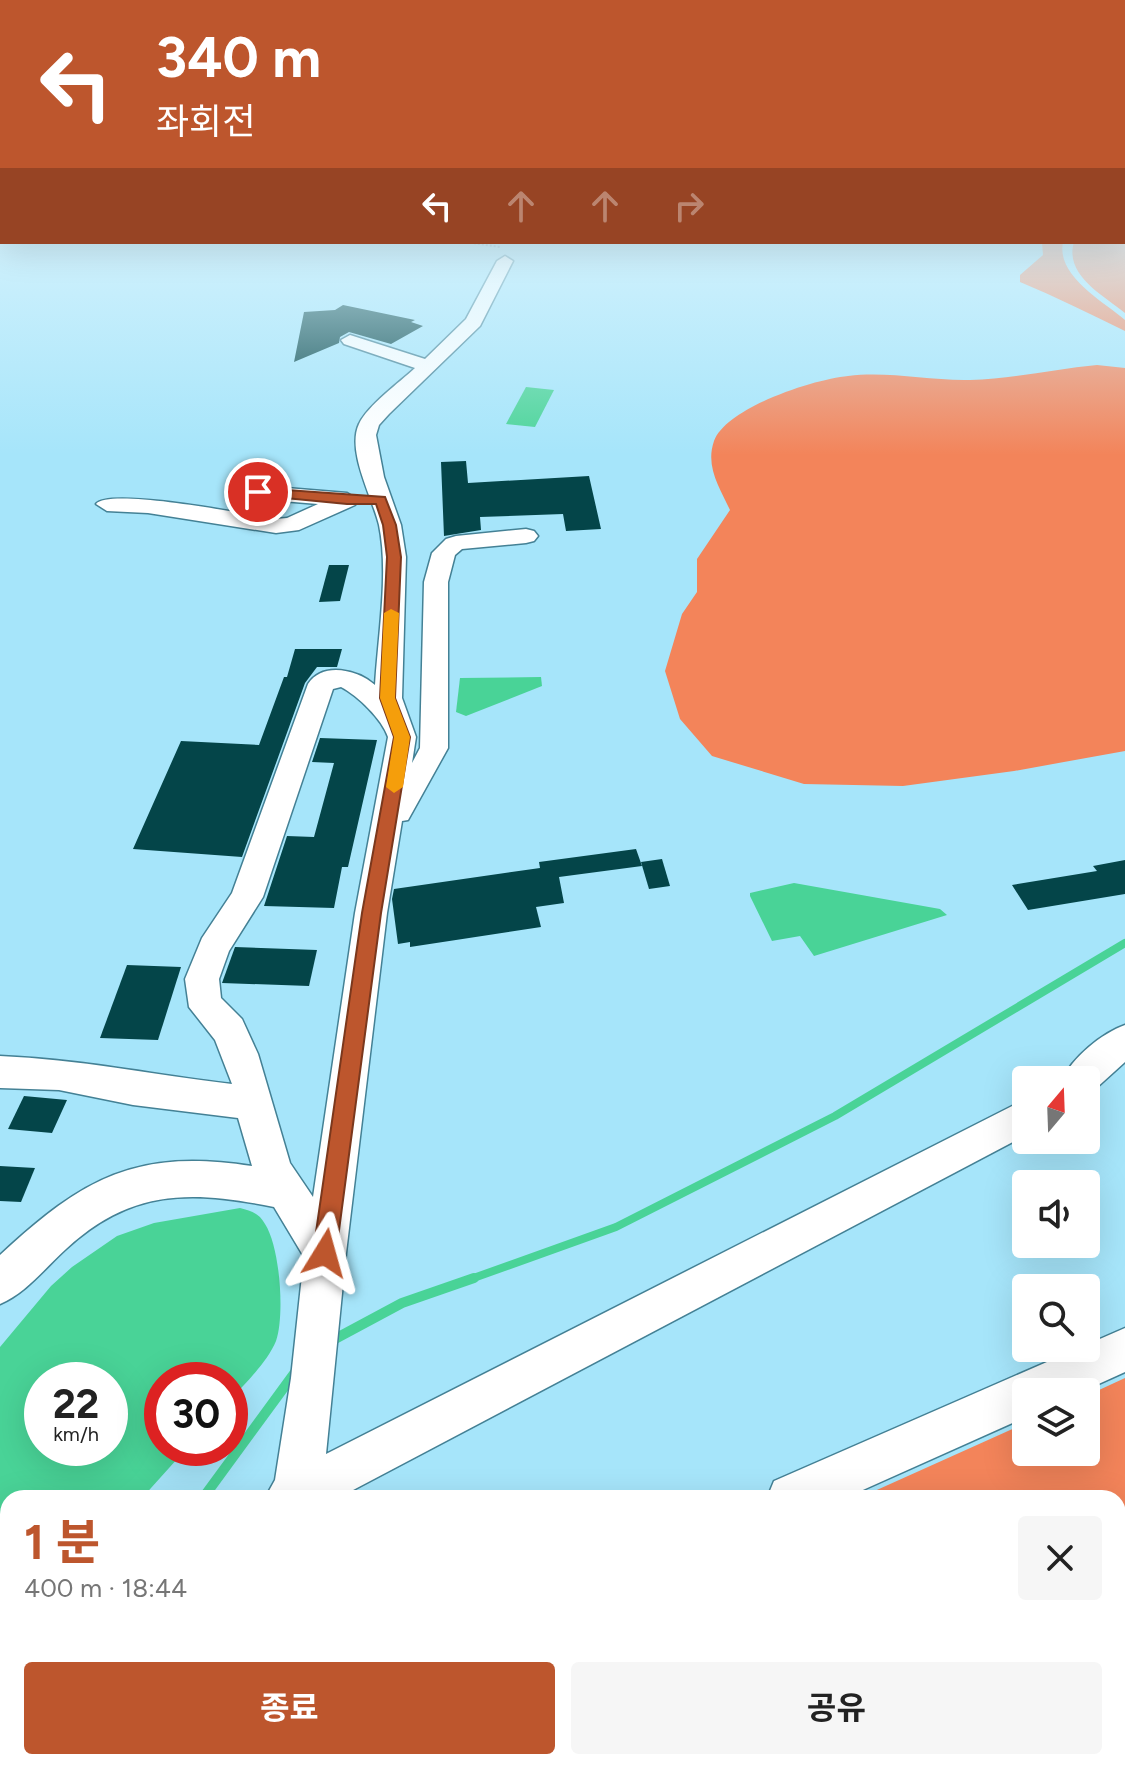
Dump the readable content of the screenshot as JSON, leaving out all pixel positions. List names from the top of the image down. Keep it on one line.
{"north":"top","page":{"turn":["340 m","좌회전"],"speed":"22 km/h","limit":"30","heading":["1 분","400 m · 18:44"],"buttons":["종료","공유"]}}
